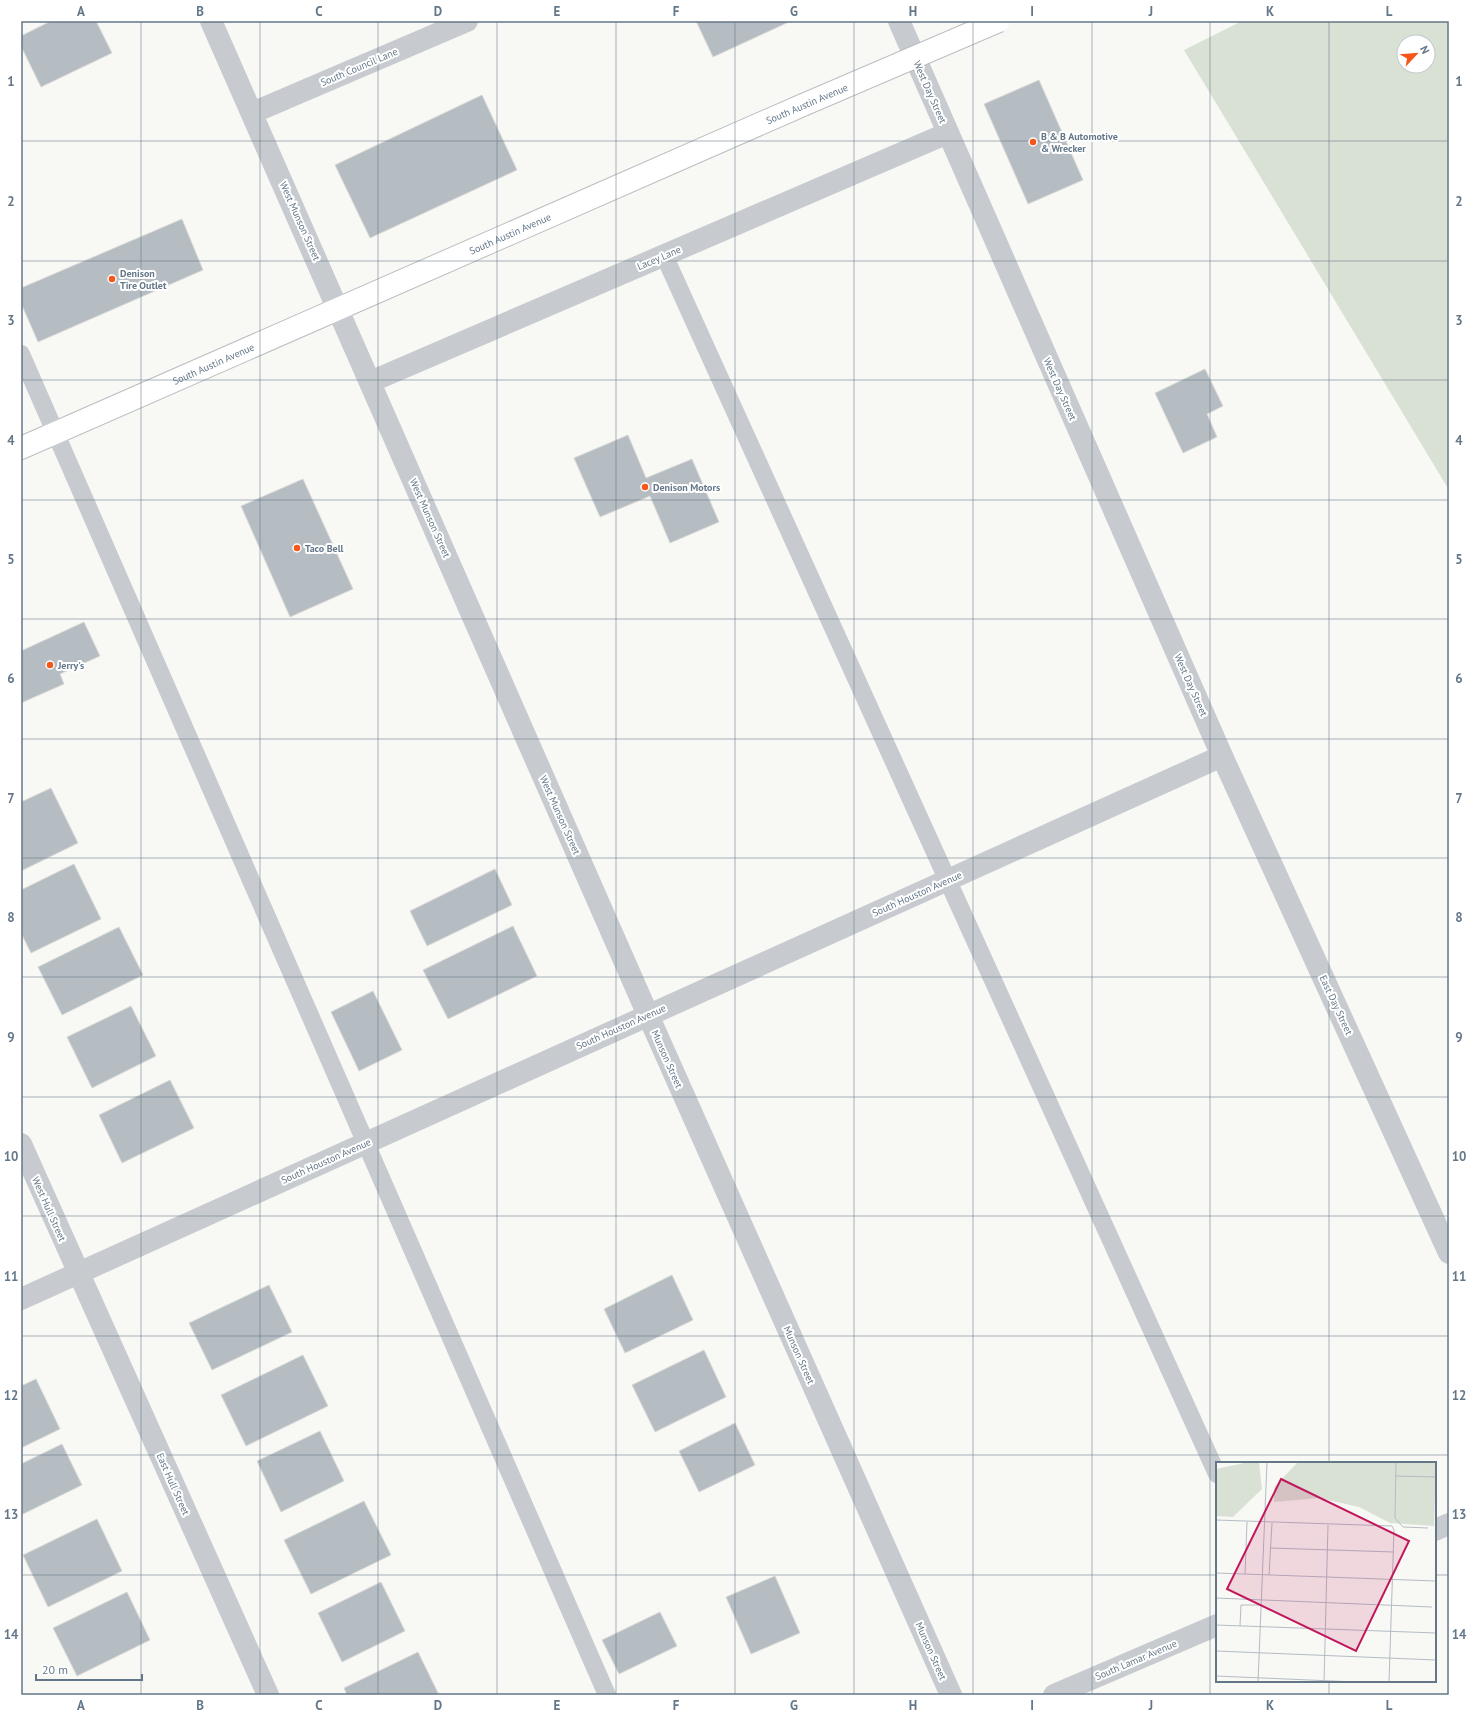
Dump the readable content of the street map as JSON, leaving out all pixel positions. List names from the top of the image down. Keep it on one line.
{"streets":{"highway":["South Austin Avenue"],"street":["South Council Lane","West Day Street","West Munson Street","Lacey Lane","South Houston Avenue","East Day Street","Munson Street","West Hull Street","East Hull Street","South Lamar Avenue"]},"crossings":[["South Council Lane","West Munson Street"],["West Day Street","Lacey Lane"],["West Day Street","South Houston Avenue"],["West Day Street","East Day Street"],["South Austin Avenue","West Munson Street"],["West Munson Street","Lacey Lane"],["West Munson Street","South Houston Avenue"],["West Munson Street","Munson Street"],["South Houston Avenue","East Day Street"],["South Houston Avenue","Munson Street"],["South Houston Avenue","West Hull Street"],["South Houston Avenue","East Hull Street"],["West Hull Street","East Hull Street"]],"places":["B & B Automotive & Wrecker","Denison Tire Outlet","Denison Motors","Taco Bell","Jerry's"],"scale_bar":"20 m","north":"top right","grid":{"columns":["A","B","C","D","E","F","G","H","I","J","K","L"],"rows":["1","2","3","4","5","6","7","8","9","10","11","12","13","14"]}}
